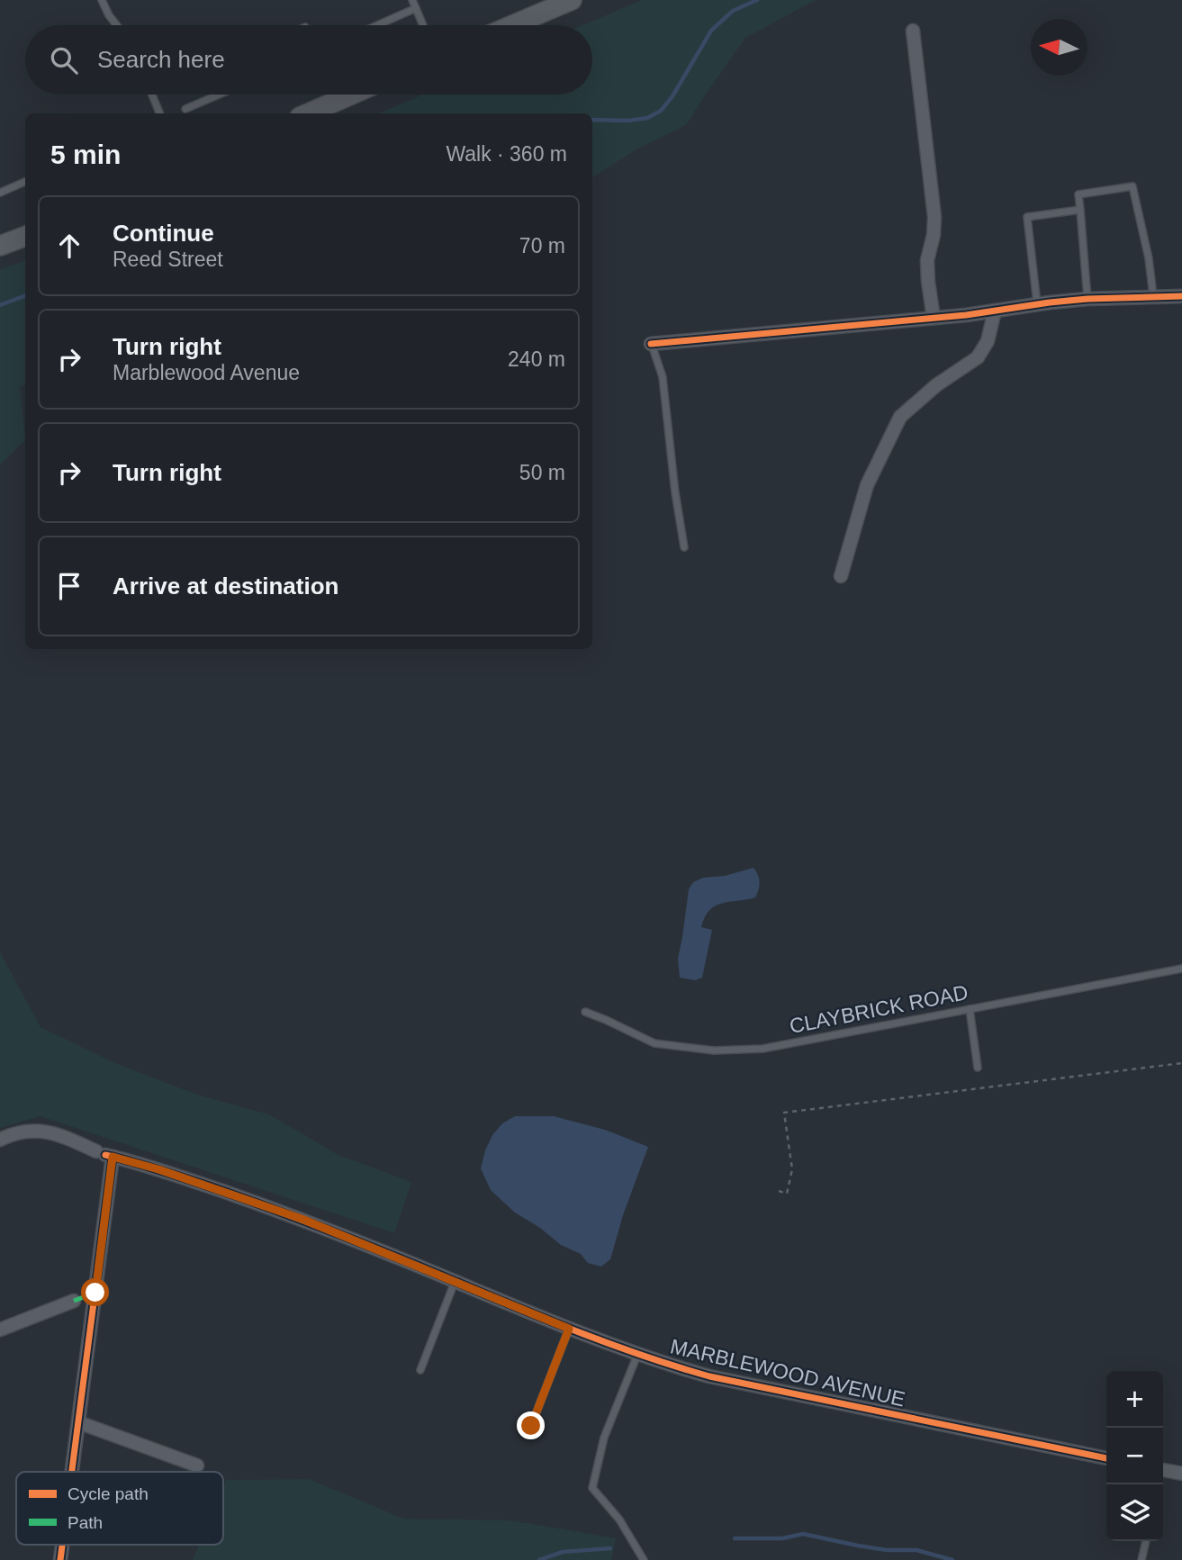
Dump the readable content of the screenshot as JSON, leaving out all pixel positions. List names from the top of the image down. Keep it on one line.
{"streets":{"street":["MARBLEWOOD AVENUE"],"lane":["CLAYBRICK ROAD"]},"legend":["Cycle path","Path"],"north":"left","page":{"search":"Search here","heading":["5 min","Walk · 360 m"],"list":[["Continue","Reed Street","70 m"],["Turn right","Marblewood Avenue","240 m"],["Turn right","50 m"],"Arrive at destination"],"map_buttons":["+","−"]}}
